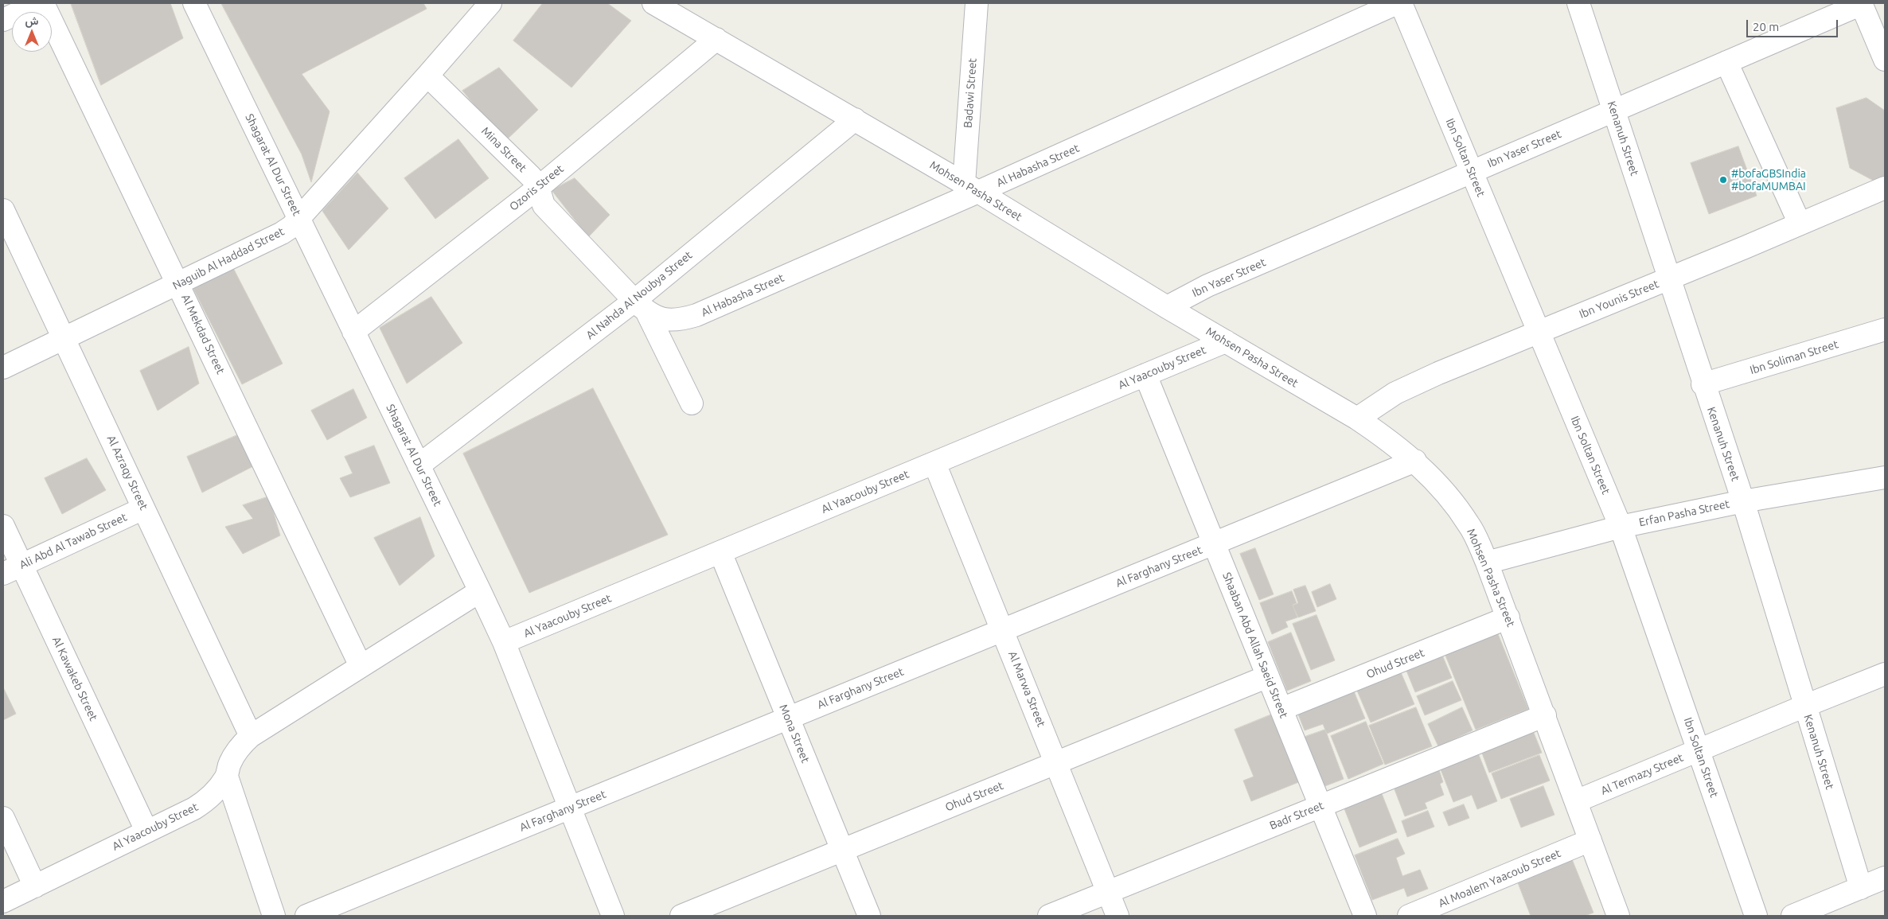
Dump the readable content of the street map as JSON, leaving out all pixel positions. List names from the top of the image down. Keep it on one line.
{"streets":{"street":["Badawi Street","Kenanuh Street","Ibn Yaser Street","Mina Street","Ibn Soltan Street","Shagarat Al Dur Street","Al Habasha Street","Ozoris Street","Mohsen Pasha Street","Naguib Al Haddad Street","Al Nahda Al Noubya Street","Ibn Younis Street","Al Mekdad Street","Ibn Soliman Street","Al Yaacouby Street","Al Azraqy Street","Erfan Pasha Street","Ali Abd Al Tawab Street","Al Farghany Street","Shaaban Abd Allah Saeid Street","Ohud Street","Al Kawakeb Street","Al Marwa Street","Mona Street","Al Termazy Street","Badr Street","Al Moalem Yaacoub Street"]},"crossings":[["Badawi Street","Al Habasha Street"],["Badawi Street","Mohsen Pasha Street"],["Kenanuh Street","Ibn Yaser Street"],["Kenanuh Street","Ibn Younis Street"],["Kenanuh Street","Ibn Soliman Street"],["Kenanuh Street","Erfan Pasha Street"],["Kenanuh Street","Al Termazy Street"],["Ibn Yaser Street","Ibn Soltan Street"],["Ibn Yaser Street","Mohsen Pasha Street"],["Mina Street","Al Habasha Street"],["Mina Street","Ozoris Street"],["Mina Street","Naguib Al Haddad Street"],["Mina Street","Al Nahda Al Noubya Street"],["Ibn Soltan Street","Al Habasha Street"],["Ibn Soltan Street","Ibn Younis Street"],["Ibn Soltan Street","Erfan Pasha Street"],["Ibn Soltan Street","Al Termazy Street"],["Shagarat Al Dur Street","Ozoris Street"],["Shagarat Al Dur Street","Naguib Al Haddad Street"],["Shagarat Al Dur Street","Al Nahda Al Noubya Street"],["Shagarat Al Dur Street","Al Yaacouby Street"],["Shagarat Al Dur Street","Al Farghany Street"],["Al Habasha Street","Mohsen Pasha Street"],["Al Habasha Street","Al Nahda Al Noubya Street"],["Ozoris Street","Mohsen Pasha Street"],["Mohsen Pasha Street","Al Nahda Al Noubya Street"],["Mohsen Pasha Street","Ibn Younis Street"],["Mohsen Pasha Street","Al Yaacouby Street"],["Mohsen Pasha Street","Erfan Pasha Street"],["Mohsen Pasha Street","Al Farghany Street"],["Mohsen Pasha Street","Ohud Street"],["Mohsen Pasha Street","Al Termazy Street"],["Mohsen Pasha Street","Badr Street"],["Mohsen Pasha Street","Al Moalem Yaacoub Street"],["Naguib Al Haddad Street","Al Mekdad Street"],["Naguib Al Haddad Street","Al Azraqy Street"],["Al Mekdad Street","Al Yaacouby Street"],["Al Yaacouby Street","Al Azraqy Street"],["Al Yaacouby Street","Shaaban Abd Allah Saeid Street"],["Al Yaacouby Street","Al Kawakeb Street"],["Al Yaacouby Street","Al Marwa Street"],["Al Yaacouby Street","Mona Street"],["Al Azraqy Street","Ali Abd Al Tawab Street"],["Ali Abd Al Tawab Street","Al Kawakeb Street"],["Al Farghany Street","Shaaban Abd Allah Saeid Street"],["Al Farghany Street","Al Marwa Street"],["Al Farghany Street","Mona Street"],["Shaaban Abd Allah Saeid Street","Ohud Street"],["Shaaban Abd Allah Saeid Street","Badr Street"],["Ohud Street","Al Marwa Street"],["Ohud Street","Mona Street"],["Al Marwa Street","Badr Street"]],"places":["#bofaGBSIndia #bofaMUMBAI"],"scale_bar":"20 m","north":"top"}
